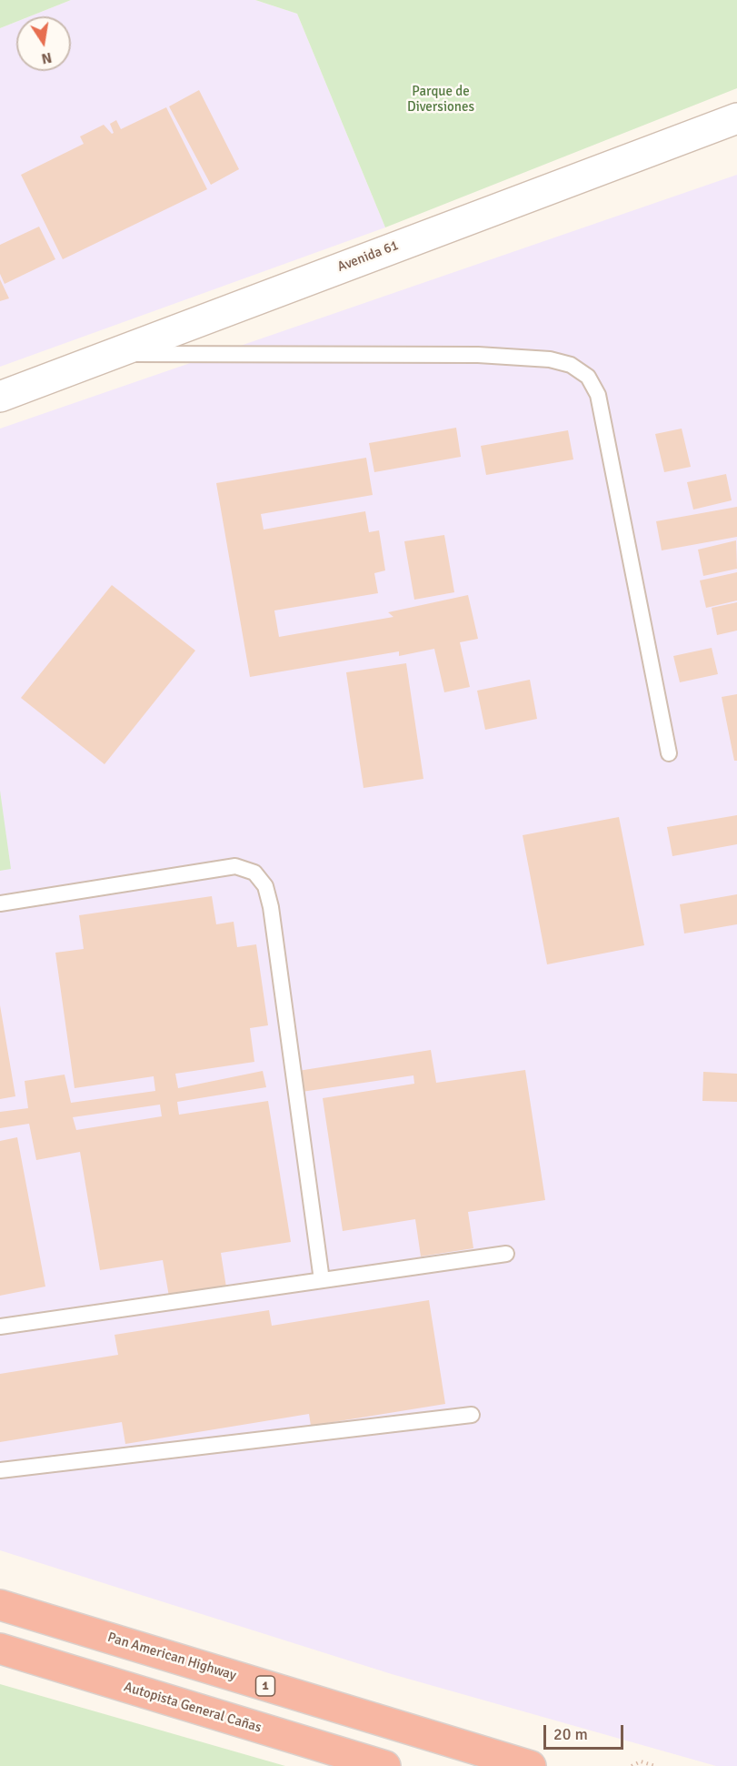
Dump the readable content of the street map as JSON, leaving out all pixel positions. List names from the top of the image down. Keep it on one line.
{"streets":{"highway":["Pan American Highway","1","Autopista General Cañas"],"street":["Avenida 61"]},"parks":["Parque de Diversiones"],"scale_bar":"20 m","north":"bottom"}
